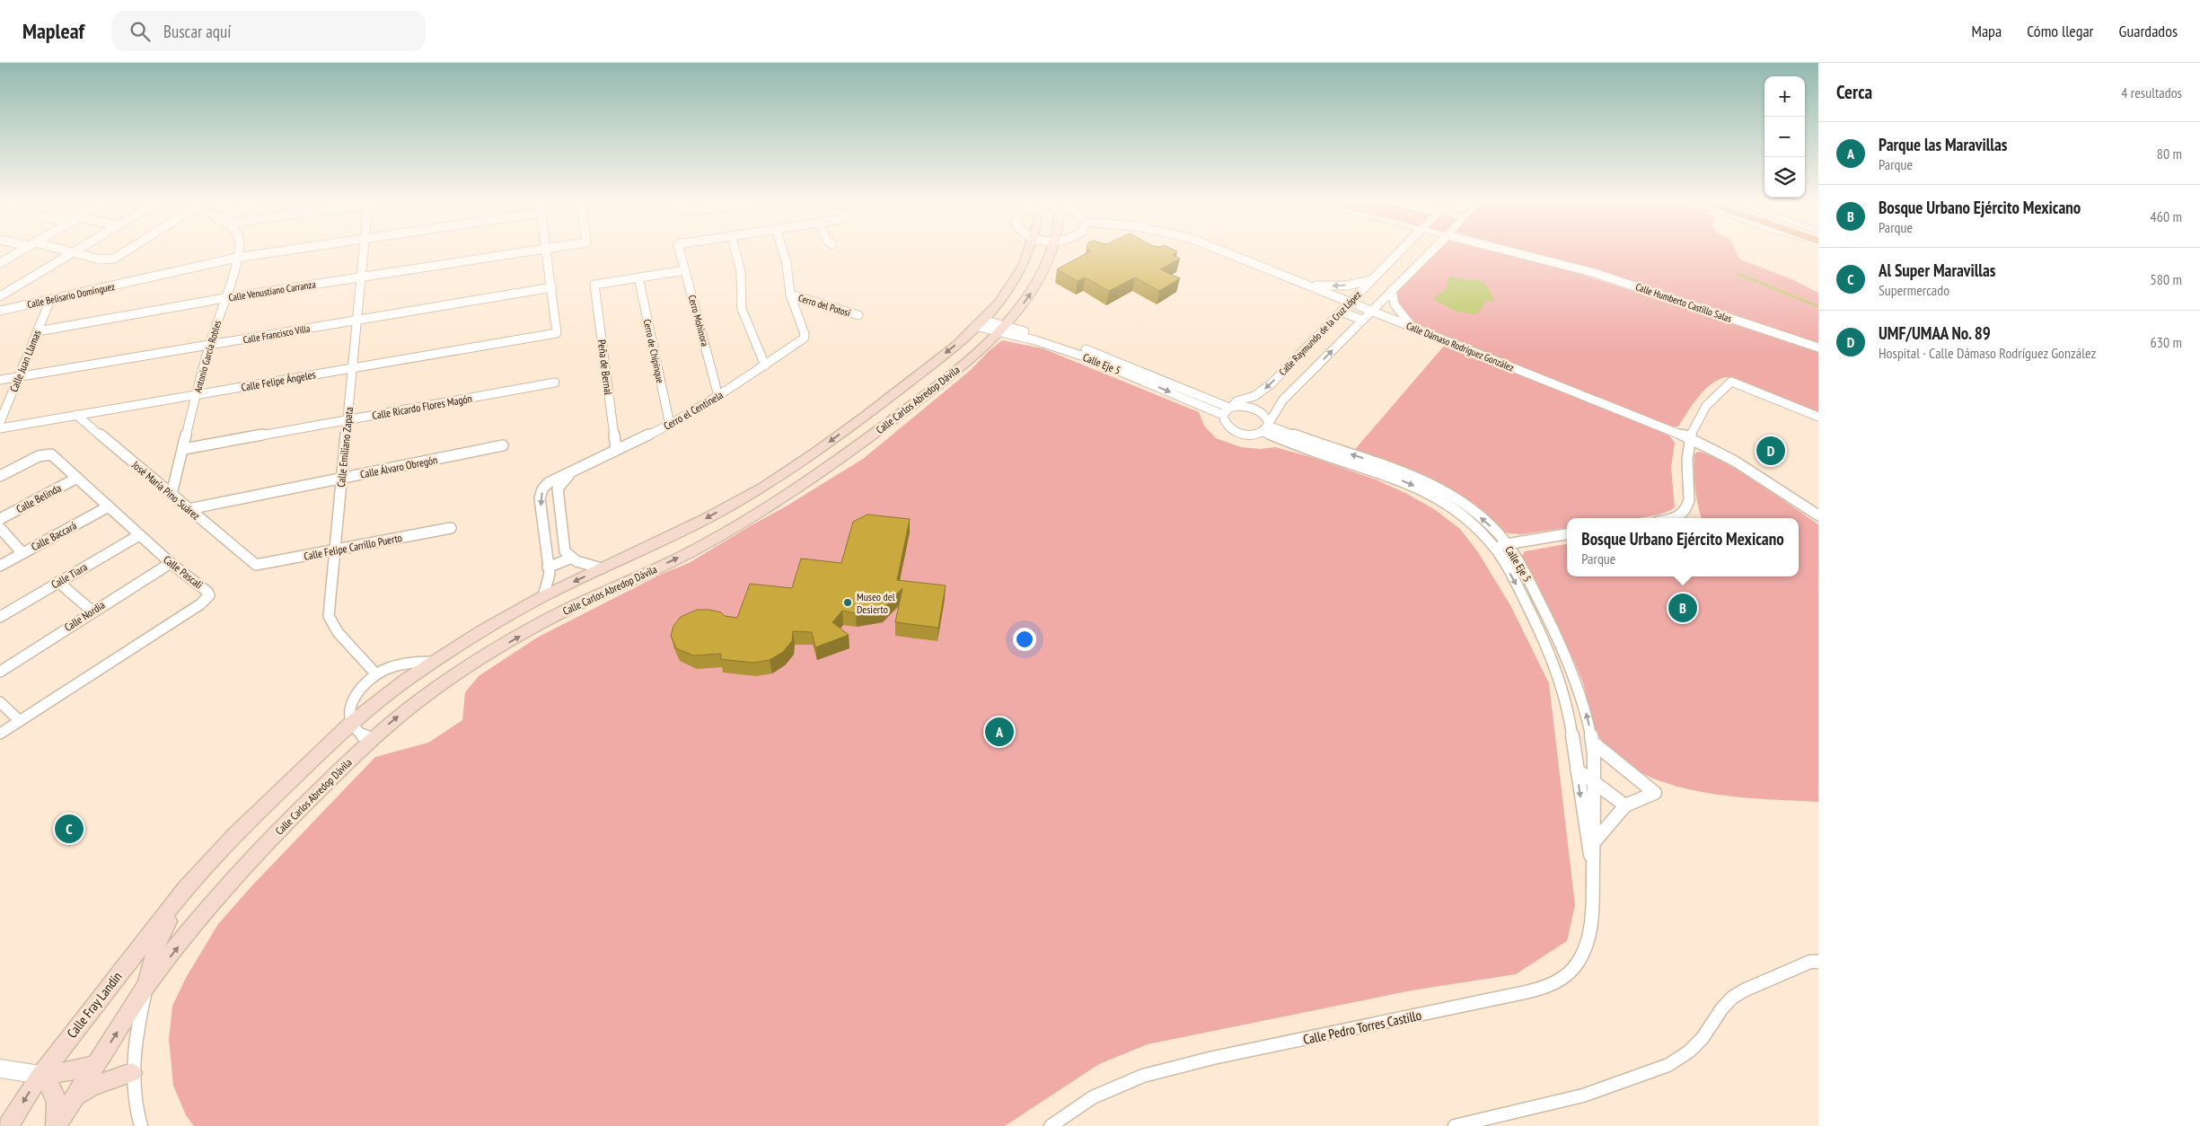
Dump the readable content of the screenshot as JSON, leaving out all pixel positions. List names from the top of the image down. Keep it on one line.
{"streets":{"main road":["Calle Carlos Abredop Dávila","Calle Fray Landín"],"street":["Calle Venustiano Carranza","Calle Belisario Domínguez","Calle Humberto Castillo Salas","Cerro del Potosí","Cerro Mohinora","Calle Raymundo de la Cruz López","Calle Francisco Villa","Calle Dámaso Rodríguez González","Cerro de Chipinque","Antonio García Robles","Calle Juan Llamas","Calle Eje 5","Peña de Bernal","Calle Felipe Ángeles","Calle Ricardo Flores Magón","Cerro el Centinela","Calle Emiliano Zapata","Calle Álvaro Obregón","José María Pino Suárez","Calle Belinda","Calle Baccará","Calle Felipe Carrillo Puerto","Calle Pascali","Calle Tiara","Calle Nordia","Calle Pedro Torres Castillo"]},"crossings":[["Calle Venustiano Carranza","Antonio García Robles"],["Calle Venustiano Carranza","Calle Juan Llamas"],["Calle Venustiano Carranza","Calle Emiliano Zapata"],["Calle Belisario Domínguez","Antonio García Robles"],["Calle Belisario Domínguez","Calle Juan Llamas"],["Cerro del Potosí","Cerro el Centinela"],["Cerro Mohinora","Cerro el Centinela"],["Calle Raymundo de la Cruz López","Calle Dámaso Rodríguez González"],["Calle Raymundo de la Cruz López","Calle Eje 5"],["Calle Francisco Villa","Antonio García Robles"],["Calle Francisco Villa","Calle Juan Llamas"],["Calle Francisco Villa","Calle Felipe Ángeles"],["Calle Francisco Villa","Calle Emiliano Zapata"],["Cerro de Chipinque","Peña de Bernal"],["Cerro de Chipinque","Cerro el Centinela"],["Antonio García Robles","Calle Felipe Ángeles"],["Antonio García Robles","Calle Ricardo Flores Magón"],["Antonio García Robles","José María Pino Suárez"],["Calle Eje 5","Calle Carlos Abredop Dávila"],["Calle Eje 5","Calle Pedro Torres Castillo"],["Peña de Bernal","Cerro el Centinela"],["Calle Felipe Ángeles","Calle Emiliano Zapata"],["Calle Felipe Ángeles","José María Pino Suárez"],["Calle Carlos Abredop Dávila","Calle Fray Landín"],["Calle Ricardo Flores Magón","Calle Emiliano Zapata"],["Calle Emiliano Zapata","Calle Álvaro Obregón"],["Calle Emiliano Zapata","Calle Felipe Carrillo Puerto"],["Calle Álvaro Obregón","José María Pino Suárez"],["José María Pino Suárez","Calle Felipe Carrillo Puerto"],["Calle Belinda","Calle Pascali"],["Calle Baccará","Calle Pascali"],["Calle Pascali","Calle Tiara"],["Calle Pascali","Calle Nordia"]],"places":["Museo del Desierto"],"page":{"header":"Mapleaf","search":"Buscar aquí","nav":["Mapa","Cómo llegar","Guardados"],"heading":["Cerca","4 resultados"],"map_buttons":["+","−"],"list":[{"mark":"A","name":"Parque las Maravillas","note":"Parque","value":"80 m"},{"mark":"B","name":"Bosque Urbano Ejército Mexicano","note":"Parque","value":"460 m"},{"mark":"C","name":"Al Super Maravillas","note":"Supermercado","value":"580 m"},{"mark":"D","name":"UMF/UMAA No. 89","note":"Hospital · Calle Dámaso Rodríguez González","value":"630 m"}],"pins":["D","B","A","C"],"popup":["Bosque Urbano Ejército Mexicano","Parque"]}}
